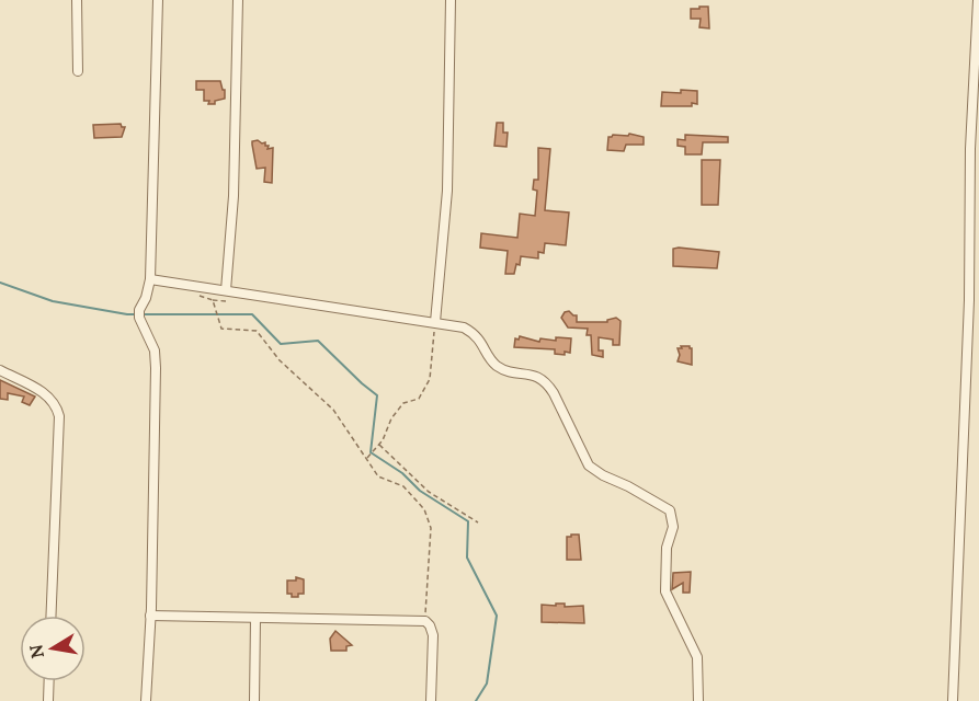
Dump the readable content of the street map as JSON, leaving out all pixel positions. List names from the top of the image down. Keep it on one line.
{"north":"left"}
